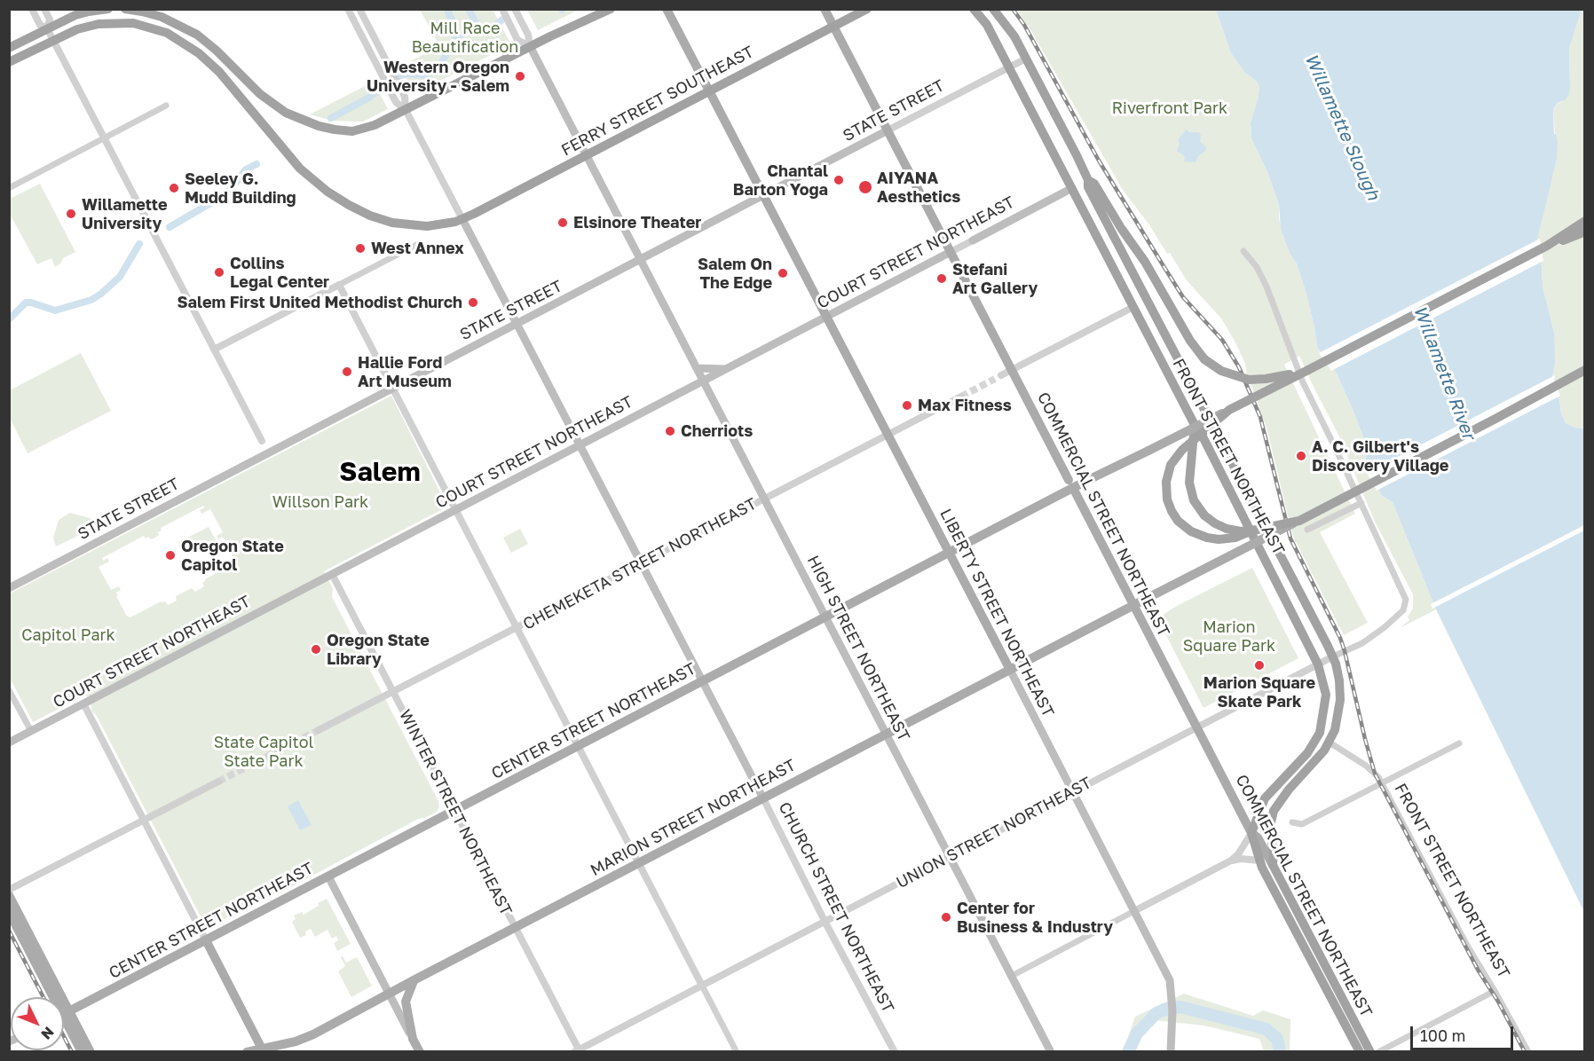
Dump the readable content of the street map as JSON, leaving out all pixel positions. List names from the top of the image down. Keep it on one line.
{"streets":{"highway":["FERRY STREET SOUTHEAST","FRONT STREET NORTHEAST","COMMERCIAL STREET NORTHEAST"],"main road":["STATE STREET","COURT STREET NORTHEAST","LIBERTY STREET NORTHEAST","HIGH STREET NORTHEAST","CENTER STREET NORTHEAST","MARION STREET NORTHEAST","CHURCH STREET NORTHEAST"],"street":["CHEMEKETA STREET NORTHEAST","WINTER STREET NORTHEAST","UNION STREET NORTHEAST"]},"crossings":[["FERRY STREET SOUTHEAST","COMMERCIAL STREET NORTHEAST"],["FERRY STREET SOUTHEAST","LIBERTY STREET NORTHEAST"],["FERRY STREET SOUTHEAST","HIGH STREET NORTHEAST"],["FERRY STREET SOUTHEAST","CHURCH STREET NORTHEAST"],["STATE STREET","FRONT STREET NORTHEAST"],["STATE STREET","COMMERCIAL STREET NORTHEAST"],["STATE STREET","LIBERTY STREET NORTHEAST"],["STATE STREET","HIGH STREET NORTHEAST"],["STATE STREET","CHURCH STREET NORTHEAST"],["COURT STREET NORTHEAST","FRONT STREET NORTHEAST"],["COURT STREET NORTHEAST","COMMERCIAL STREET NORTHEAST"],["COURT STREET NORTHEAST","LIBERTY STREET NORTHEAST"],["COURT STREET NORTHEAST","HIGH STREET NORTHEAST"],["COURT STREET NORTHEAST","WINTER STREET NORTHEAST"],["COURT STREET NORTHEAST","CHURCH STREET NORTHEAST"],["FRONT STREET NORTHEAST","COMMERCIAL STREET NORTHEAST"],["FRONT STREET NORTHEAST","UNION STREET NORTHEAST"],["COMMERCIAL STREET NORTHEAST","CENTER STREET NORTHEAST"],["COMMERCIAL STREET NORTHEAST","MARION STREET NORTHEAST"],["COMMERCIAL STREET NORTHEAST","UNION STREET NORTHEAST"],["CHEMEKETA STREET NORTHEAST","LIBERTY STREET NORTHEAST"],["CHEMEKETA STREET NORTHEAST","HIGH STREET NORTHEAST"],["CHEMEKETA STREET NORTHEAST","WINTER STREET NORTHEAST"],["CHEMEKETA STREET NORTHEAST","CHURCH STREET NORTHEAST"],["LIBERTY STREET NORTHEAST","CENTER STREET NORTHEAST"],["LIBERTY STREET NORTHEAST","MARION STREET NORTHEAST"],["LIBERTY STREET NORTHEAST","UNION STREET NORTHEAST"],["HIGH STREET NORTHEAST","CENTER STREET NORTHEAST"],["HIGH STREET NORTHEAST","MARION STREET NORTHEAST"],["HIGH STREET NORTHEAST","UNION STREET NORTHEAST"],["CENTER STREET NORTHEAST","WINTER STREET NORTHEAST"],["CENTER STREET NORTHEAST","CHURCH STREET NORTHEAST"],["WINTER STREET NORTHEAST","MARION STREET NORTHEAST"],["WINTER STREET NORTHEAST","UNION STREET NORTHEAST"],["MARION STREET NORTHEAST","CHURCH STREET NORTHEAST"],["UNION STREET NORTHEAST","CHURCH STREET NORTHEAST"]],"districts":["Salem"],"water":["Willamette Slough","Willamette River"],"parks":["Mill Race Beautification","Riverfront Park","Willson Park","Marion Square Park","Capitol Park","State Capitol State Park"],"places":["Western Oregon University - Salem","Chantal Barton Yoga","AIYANA Aesthetics","Seeley G. Mudd Building","Willamette University","Elsinore Theater","West Annex","Collins Legal Center","Salem On The Edge","Stefani Art Gallery","Salem First United Methodist Church","Hallie Ford Art Museum","Max Fitness","Cherriots","A. C. Gilbert's Discovery Village","Oregon State Capitol","Oregon State Library","Marion Square Skate Park","Center for Business & Industry"],"scale_bar":"100 m","north":"bottom right"}
